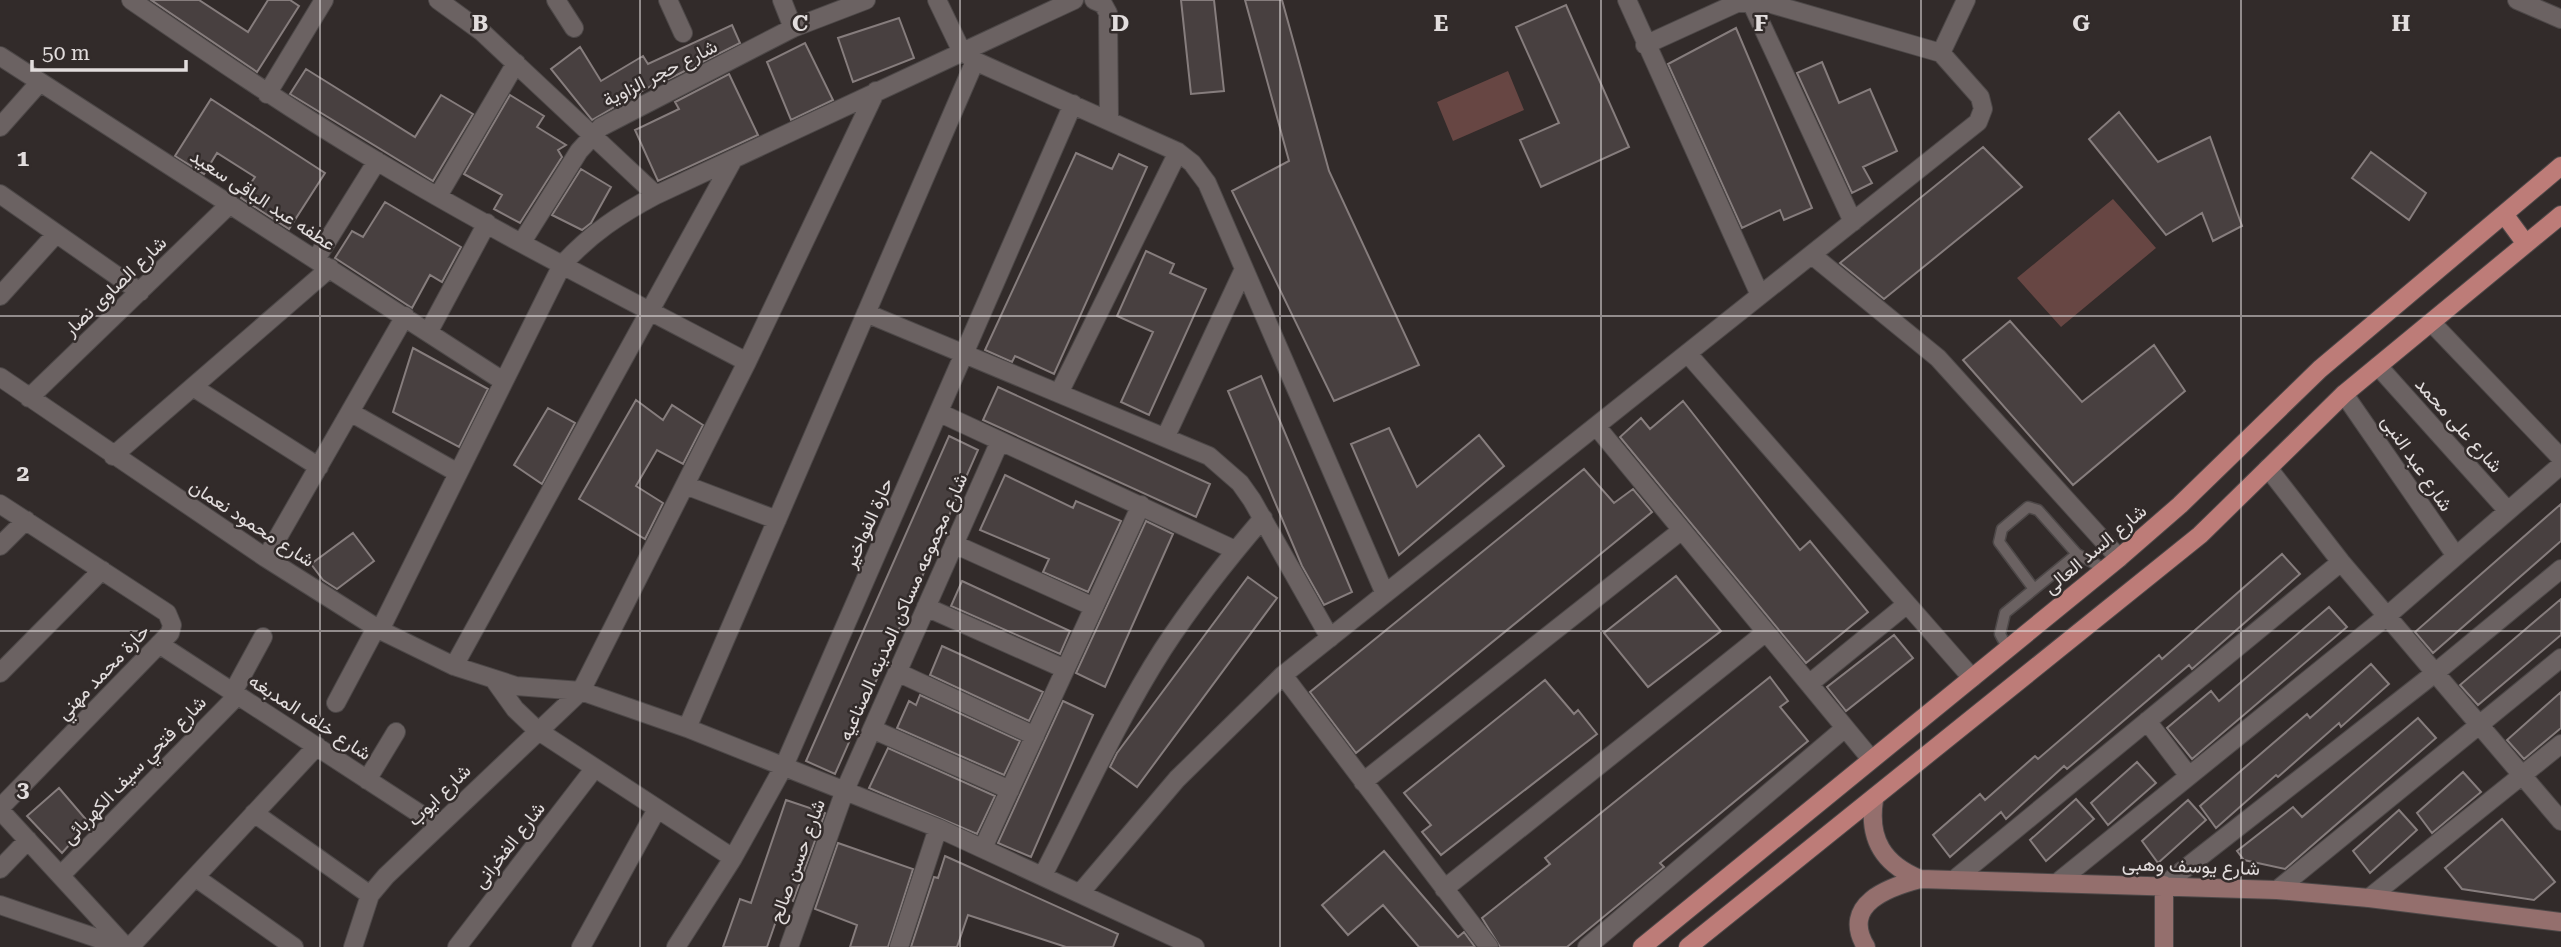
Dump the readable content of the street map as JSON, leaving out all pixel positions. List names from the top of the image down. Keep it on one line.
{"streets":{"main road":["شارع السد العالى","شارع يوسف وهبى"],"street":["شارع حجر الزاوية","عطفه عبد الباقى سعيد","شارع الصاوى نصار","شارع على محمد","شارع عبد النبى","شارع محمود نعمان","حارة الفواخير","شارع مجموعه مساكن المدينه الصناعيه","حارة محمد مهني","شارع خلف المدبغه","شارع فتحي سيف الكهربائى","شارع ايوب","شارع الفخرانى","شارع حسن صالح"]},"crossings":[["عطفه عبد الباقى سعيد","شارع الصاوى نصار"],["شارع الصاوى نصار","شارع محمود نعمان"],["شارع محمود نعمان","حارة الفواخير"],["شارع محمود نعمان","شارع مجموعه مساكن المدينه الصناعيه"],["شارع محمود نعمان","شارع ايوب"],["شارع محمود نعمان","شارع حسن صالح"],["شارع مجموعه مساكن المدينه الصناعيه","شارع حسن صالح"],["حارة محمد مهني","شارع خلف المدبغه"],["شارع خلف المدبغه","شارع فتحي سيف الكهربائى"],["شارع خلف المدبغه","شارع ايوب"]],"scale_bar":"50 m","grid":{"columns":["B","C","D","E","F","G","H"],"rows":["1","2","3"]}}
